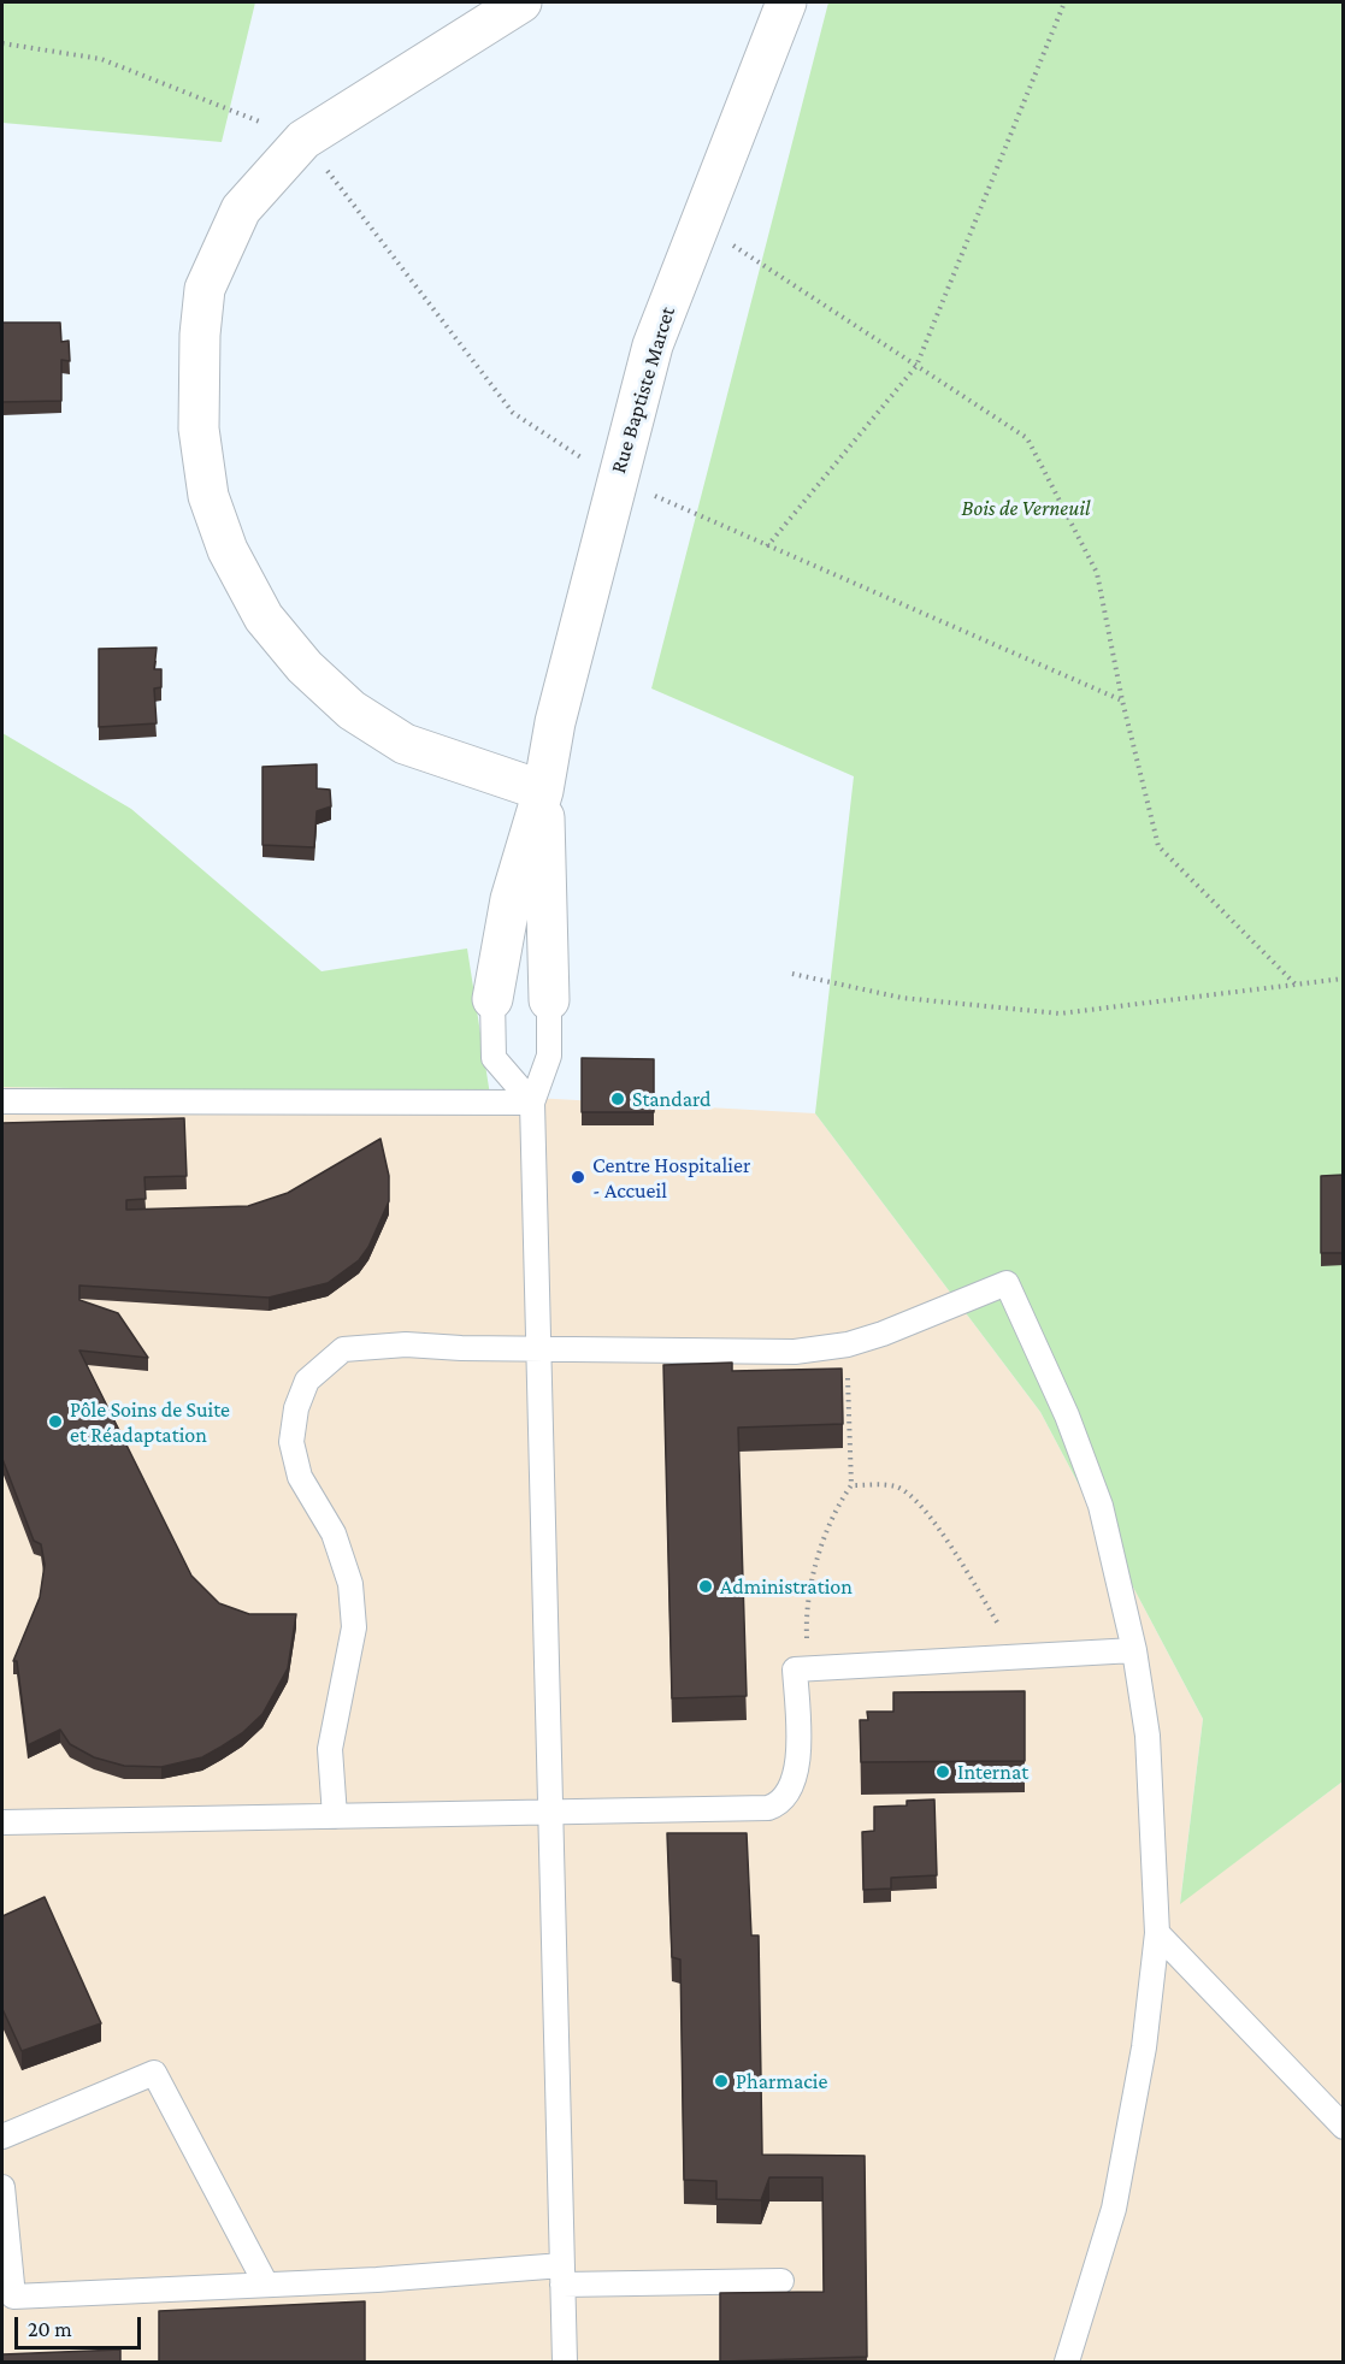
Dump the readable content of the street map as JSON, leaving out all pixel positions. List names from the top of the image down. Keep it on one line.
{"streets":{"street":["Rue Baptiste Marcet"]},"parks":["Bois de Verneuil"],"places":["Standard","Centre Hospitalier - Accueil","Pôle Soins de Suite et Réadaptation","Administration","Internat","Pharmacie"],"scale_bar":"20 m"}
